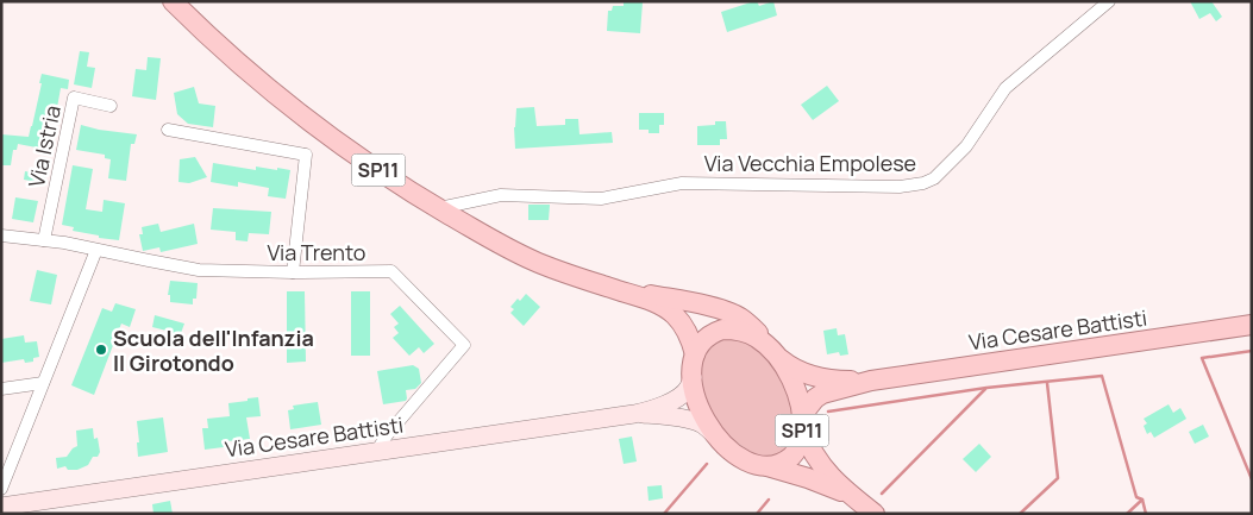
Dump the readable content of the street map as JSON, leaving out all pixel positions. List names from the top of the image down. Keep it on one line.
{"streets":{"main road":["SP11","Via Cesare Battisti"],"street":["Via Istria","Via Vecchia Empolese","Via Trento"]},"crossings":[["Via Istria","Via Trento"],["Via Vecchia Empolese","SP11"],["SP11","Via Cesare Battisti"],["Via Trento","Via Cesare Battisti"]],"places":["Scuola dell'Infanzia Il Girotondo"]}
